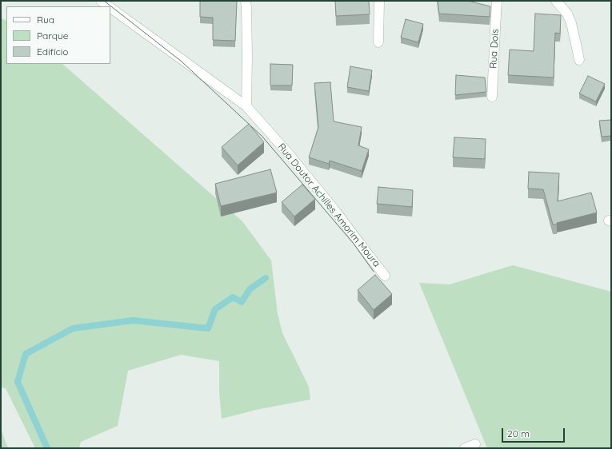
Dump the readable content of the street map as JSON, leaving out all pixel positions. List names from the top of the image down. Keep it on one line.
{"streets":{"street":["Rua Dois","Rua Doutor Achilles Amorim Moura"]},"legend":["Rua","Parque","Edifício"],"scale_bar":"20 m"}
